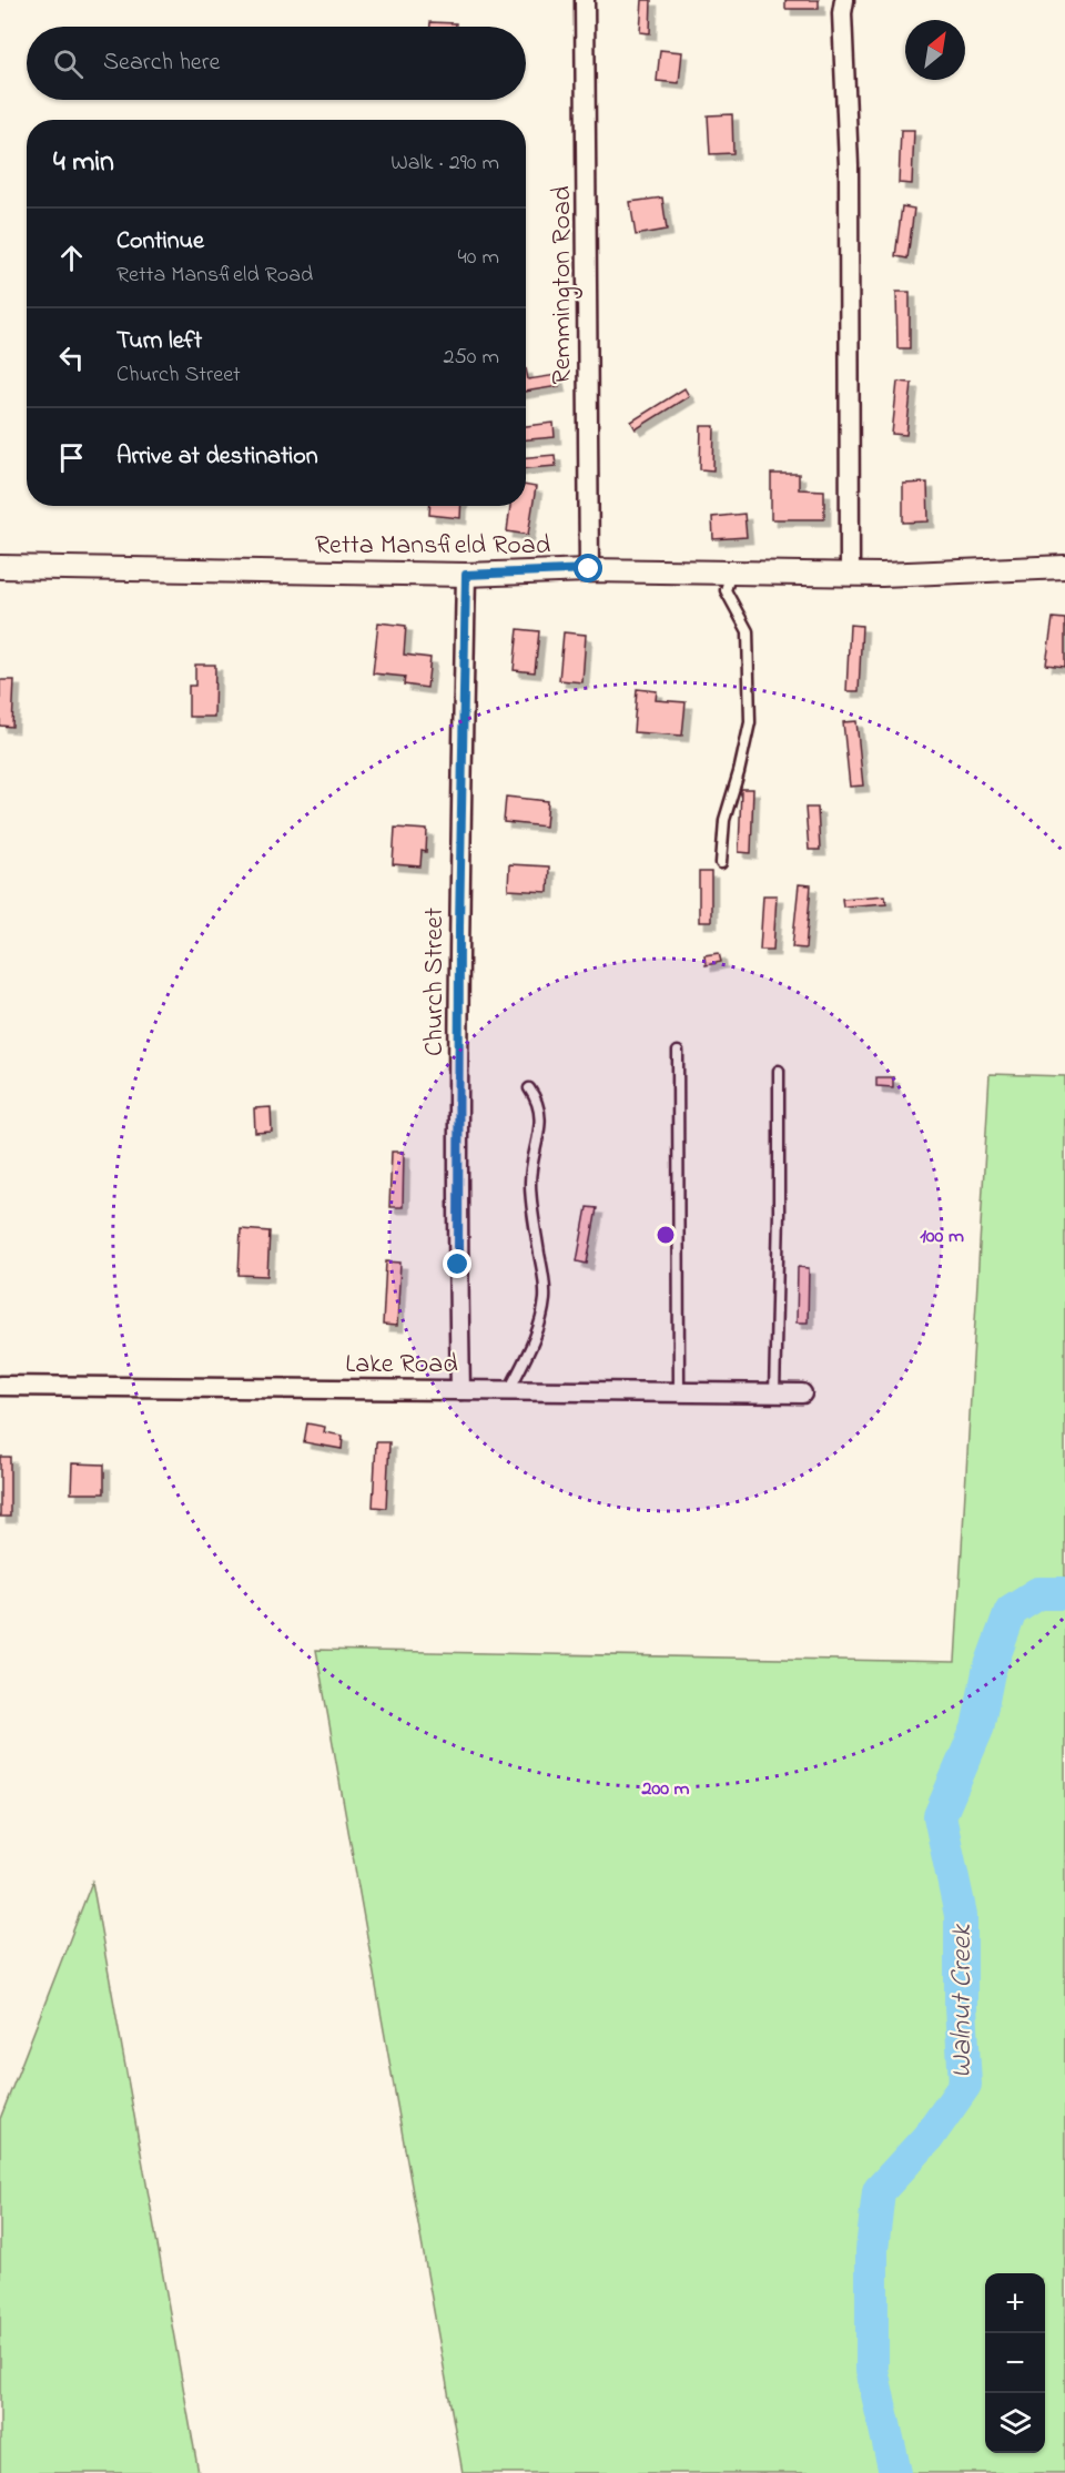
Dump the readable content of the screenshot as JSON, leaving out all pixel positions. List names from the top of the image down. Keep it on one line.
{"streets":{"street":["Remmington Road","Retta Mansfield Road","Church Street","Lake Road"]},"crossings":[["Remmington Road","Retta Mansfield Road"],["Retta Mansfield Road","Church Street"],["Church Street","Lake Road"]],"water":["Walnut Creek"],"north":"top right","page":{"search":"Search here","heading":["4 min","Walk · 290 m"],"list":[["Continue","Retta Mansfield Road","40 m"],["Turn left","Church Street","250 m"],"Arrive at destination"],"map_buttons":["+","−"]},"rings":["100 m","200 m"]}
